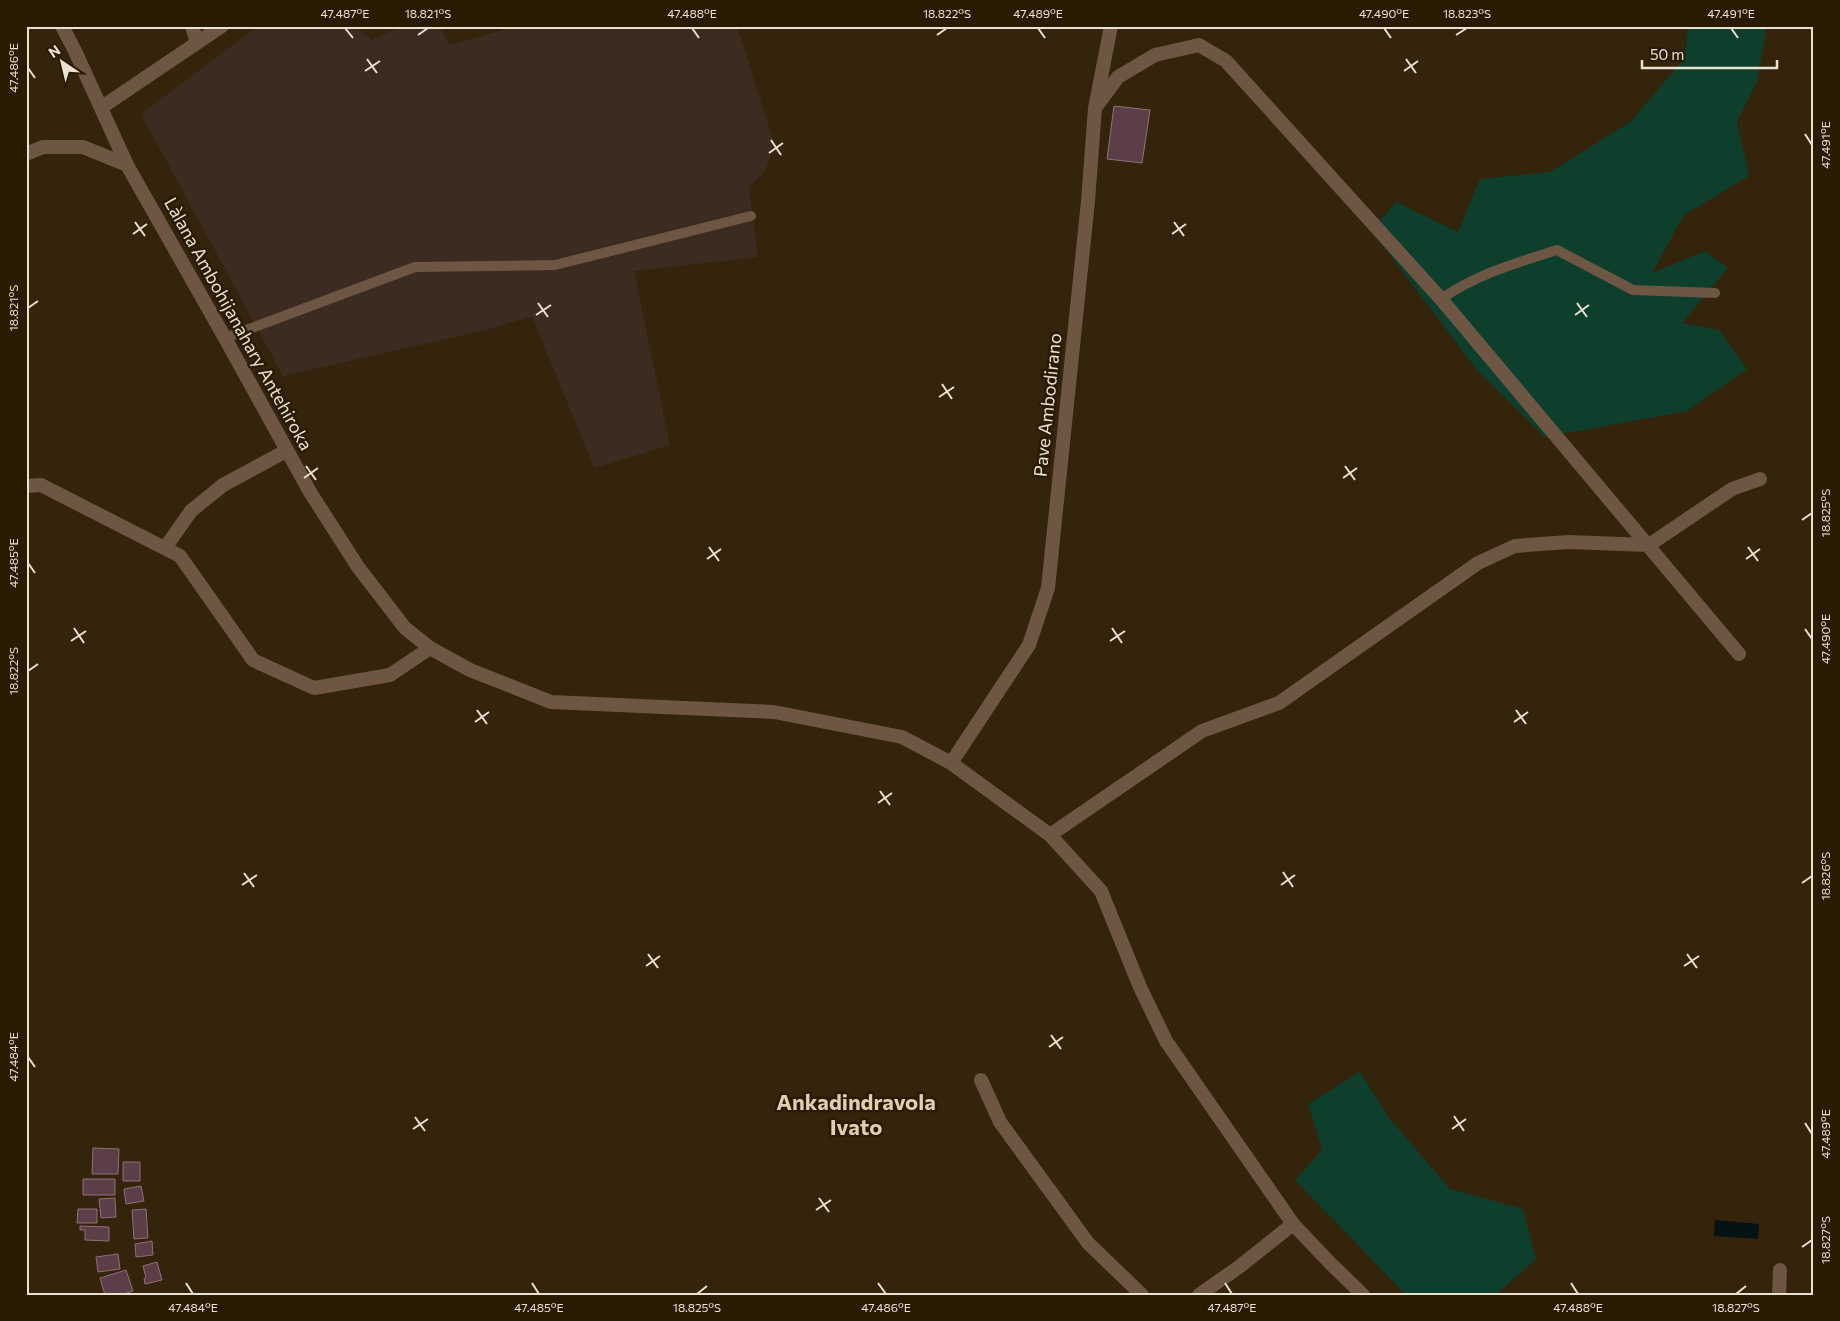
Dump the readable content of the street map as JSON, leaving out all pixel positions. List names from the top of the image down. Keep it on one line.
{"streets":{"street":["Làlana Ambohijanahary Antehiroka","Pave Ambodirano"]},"crossings":[["Làlana Ambohijanahary Antehiroka","Pave Ambodirano"]],"districts":["Ankadindravola Ivato"],"scale_bar":"50 m","north":"top left","coordinates":["47.487°E","18.821°S","47.488°E","18.822°S","47.489°E","47.490°E","18.823°S","47.491°E","47.486°E","18.825°S","47.485°E","18.826°S","47.484°E","18.827°S"]}
